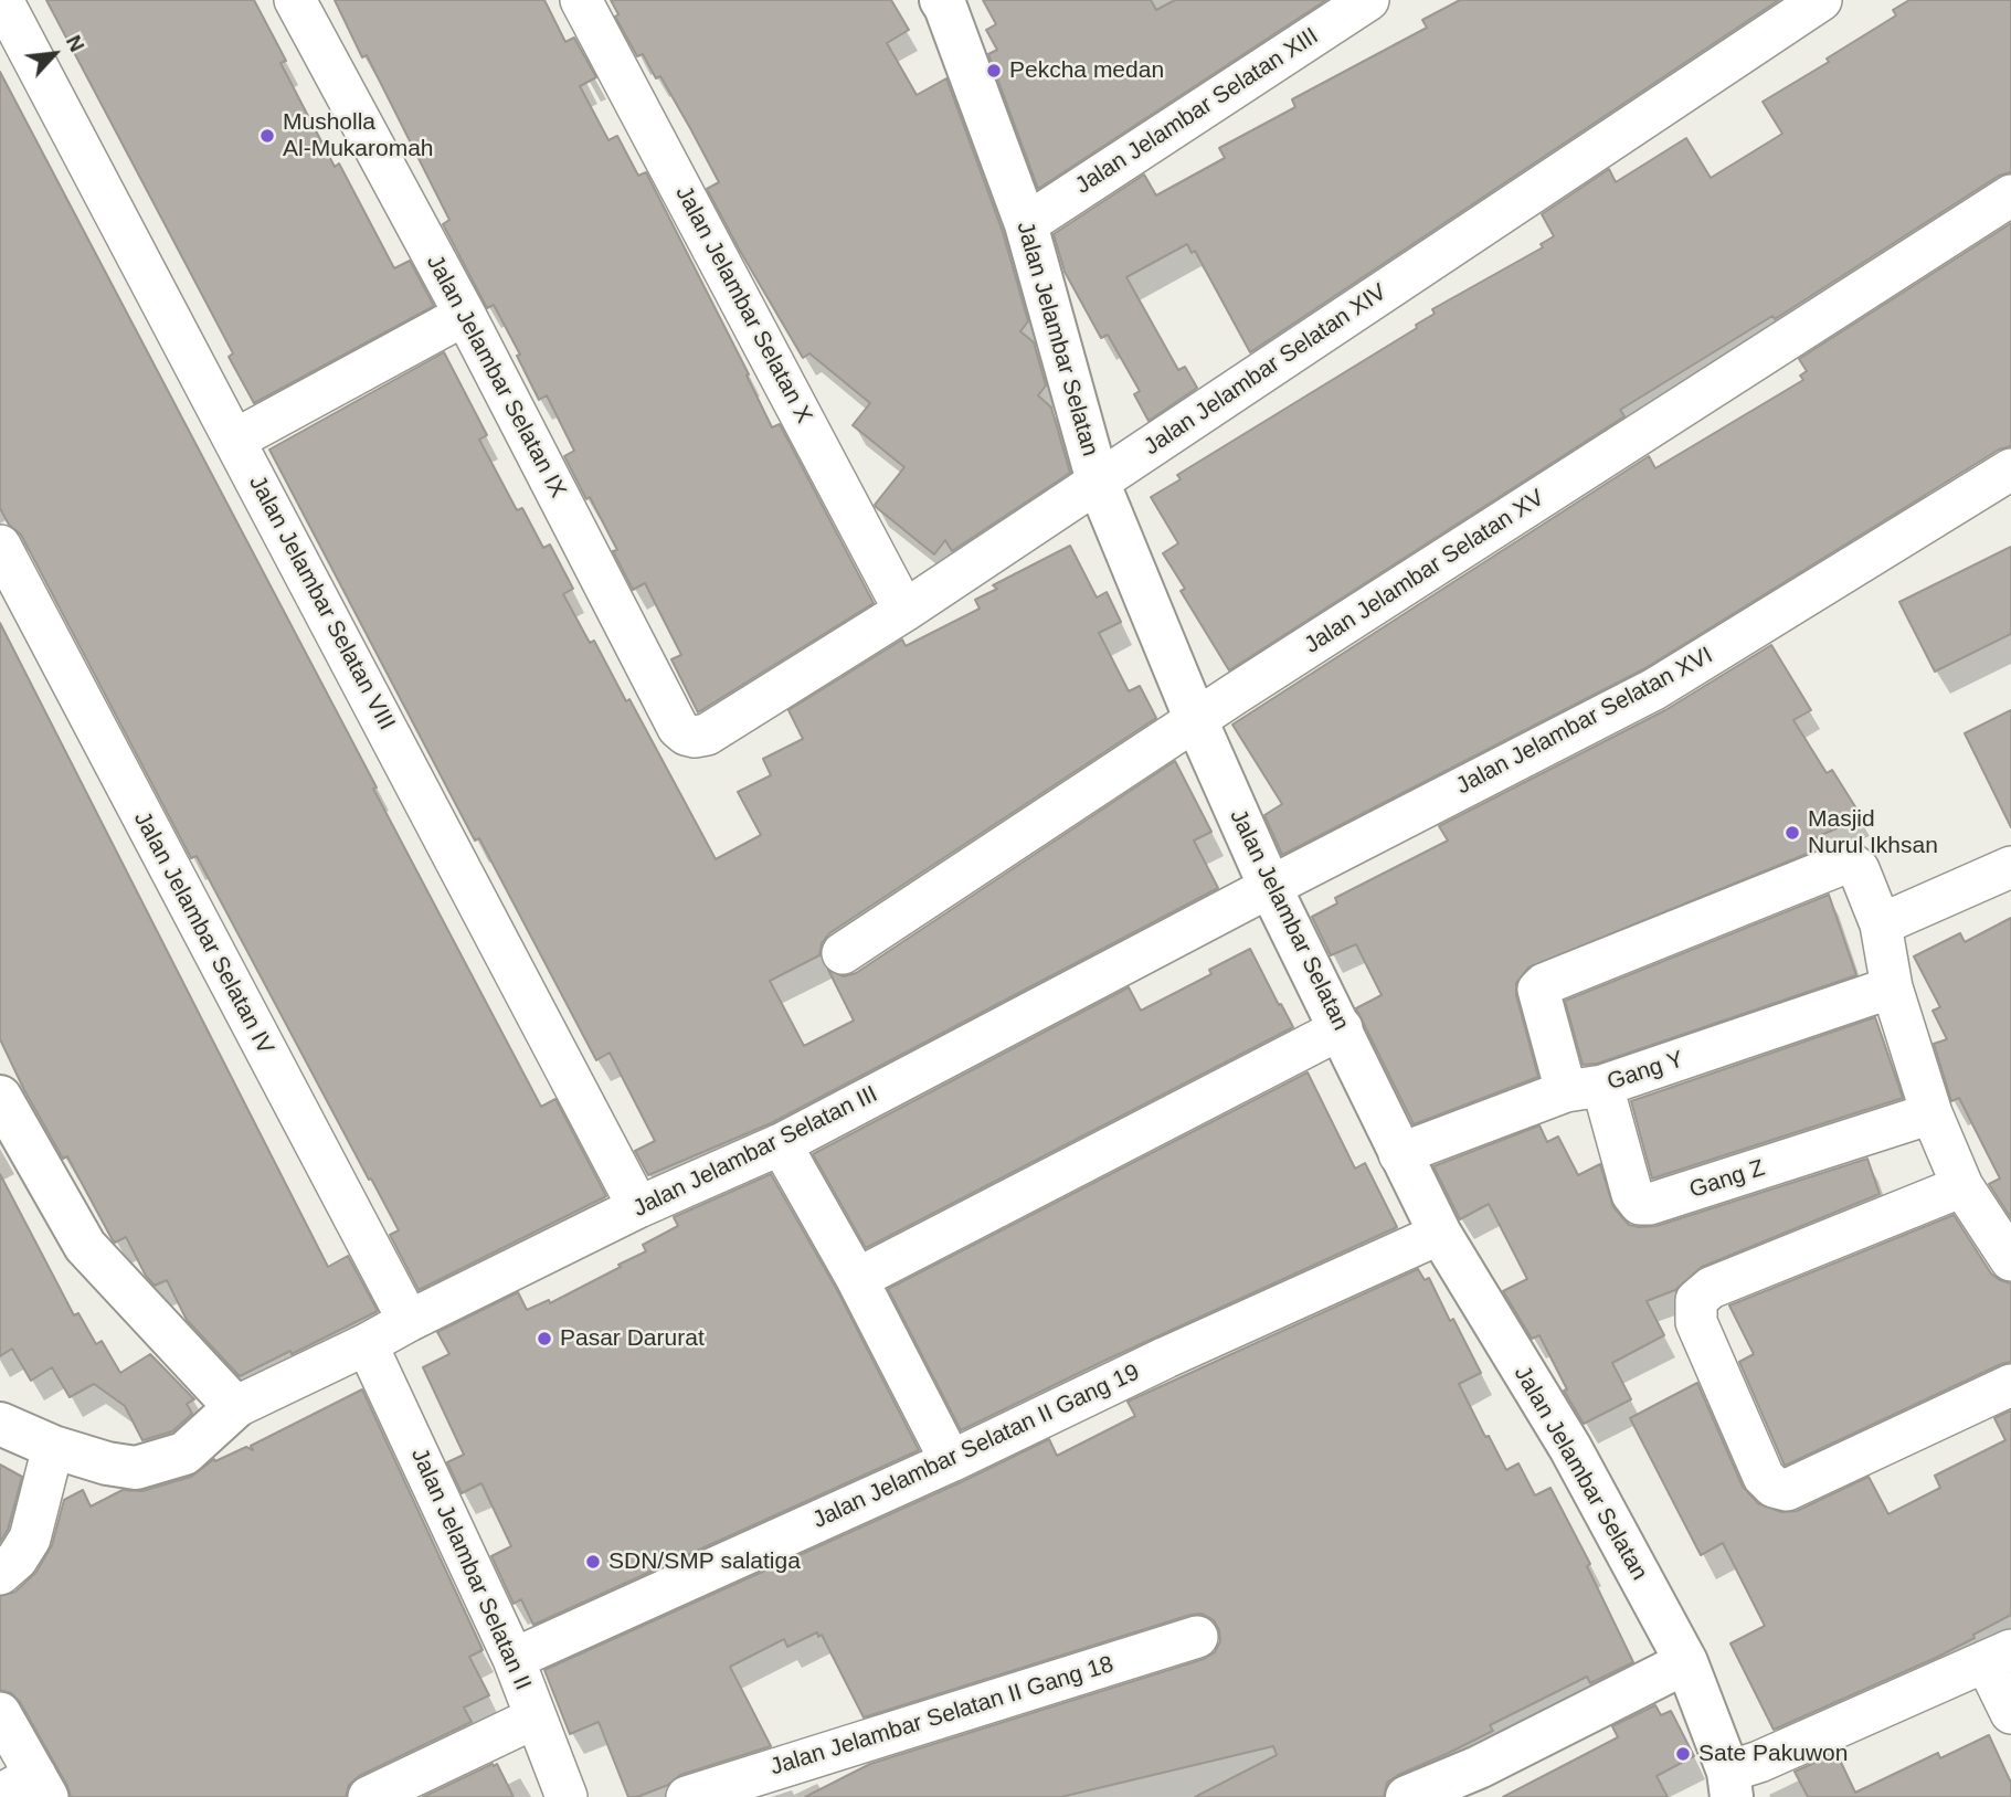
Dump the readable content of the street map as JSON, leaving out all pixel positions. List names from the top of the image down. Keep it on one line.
{"streets":{"street":["Jalan Jelambar Selatan XIII","Jalan Jelambar Selatan X","Jalan Jelambar Selatan","Jalan Jelambar Selatan XIV","Jalan Jelambar Selatan IX","Jalan Jelambar Selatan XV","Jalan Jelambar Selatan VIII","Jalan Jelambar Selatan XVI","Jalan Jelambar Selatan IV","Gang Y","Jalan Jelambar Selatan III","Gang Z","Jalan Jelambar Selatan II Gang 19","Jalan Jelambar Selatan II","Jalan Jelambar Selatan II Gang 18"]},"crossings":[["Jalan Jelambar Selatan XIII","Jalan Jelambar Selatan"],["Jalan Jelambar Selatan X","Jalan Jelambar Selatan XIV"],["Jalan Jelambar Selatan","Jalan Jelambar Selatan XIV"],["Jalan Jelambar Selatan","Jalan Jelambar Selatan XV"],["Jalan Jelambar Selatan","Jalan Jelambar Selatan XVI"],["Jalan Jelambar Selatan","Gang Y"],["Jalan Jelambar Selatan","Jalan Jelambar Selatan III"],["Jalan Jelambar Selatan","Jalan Jelambar Selatan II Gang 19"],["Jalan Jelambar Selatan XIV","Jalan Jelambar Selatan IX"],["Jalan Jelambar Selatan VIII","Jalan Jelambar Selatan III"],["Jalan Jelambar Selatan XVI","Jalan Jelambar Selatan III"],["Jalan Jelambar Selatan IV","Jalan Jelambar Selatan III"],["Gang Y","Gang Z"],["Jalan Jelambar Selatan III","Jalan Jelambar Selatan II"],["Jalan Jelambar Selatan II Gang 19","Jalan Jelambar Selatan II"]],"places":["Pekcha medan","Musholla Al-Mukaromah","Masjid Nurul Ikhsan","Pasar Darurat","SDN/SMP salatiga","Sate Pakuwon"],"north":"top right"}
